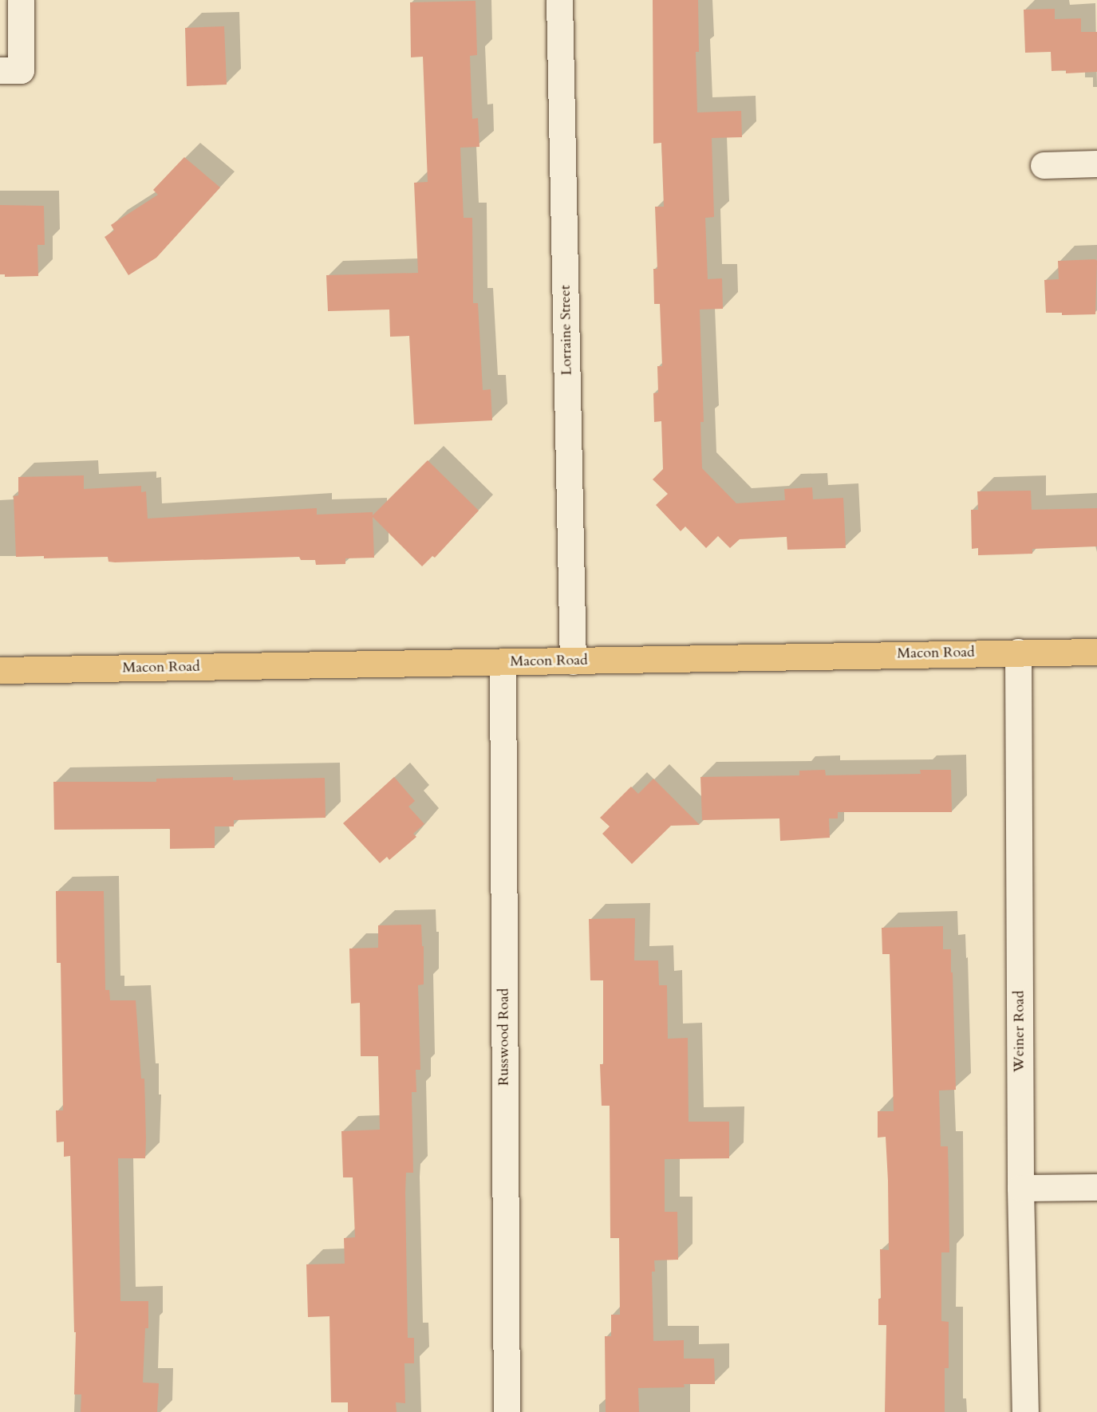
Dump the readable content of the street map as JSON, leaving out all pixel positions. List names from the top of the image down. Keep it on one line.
{"streets":{"main road":["Macon Road"],"street":["Lorraine Street","Weiner Road","Russwood Road"]},"crossings":[["Lorraine Street","Macon Road"],["Macon Road","Weiner Road"],["Macon Road","Russwood Road"]]}
